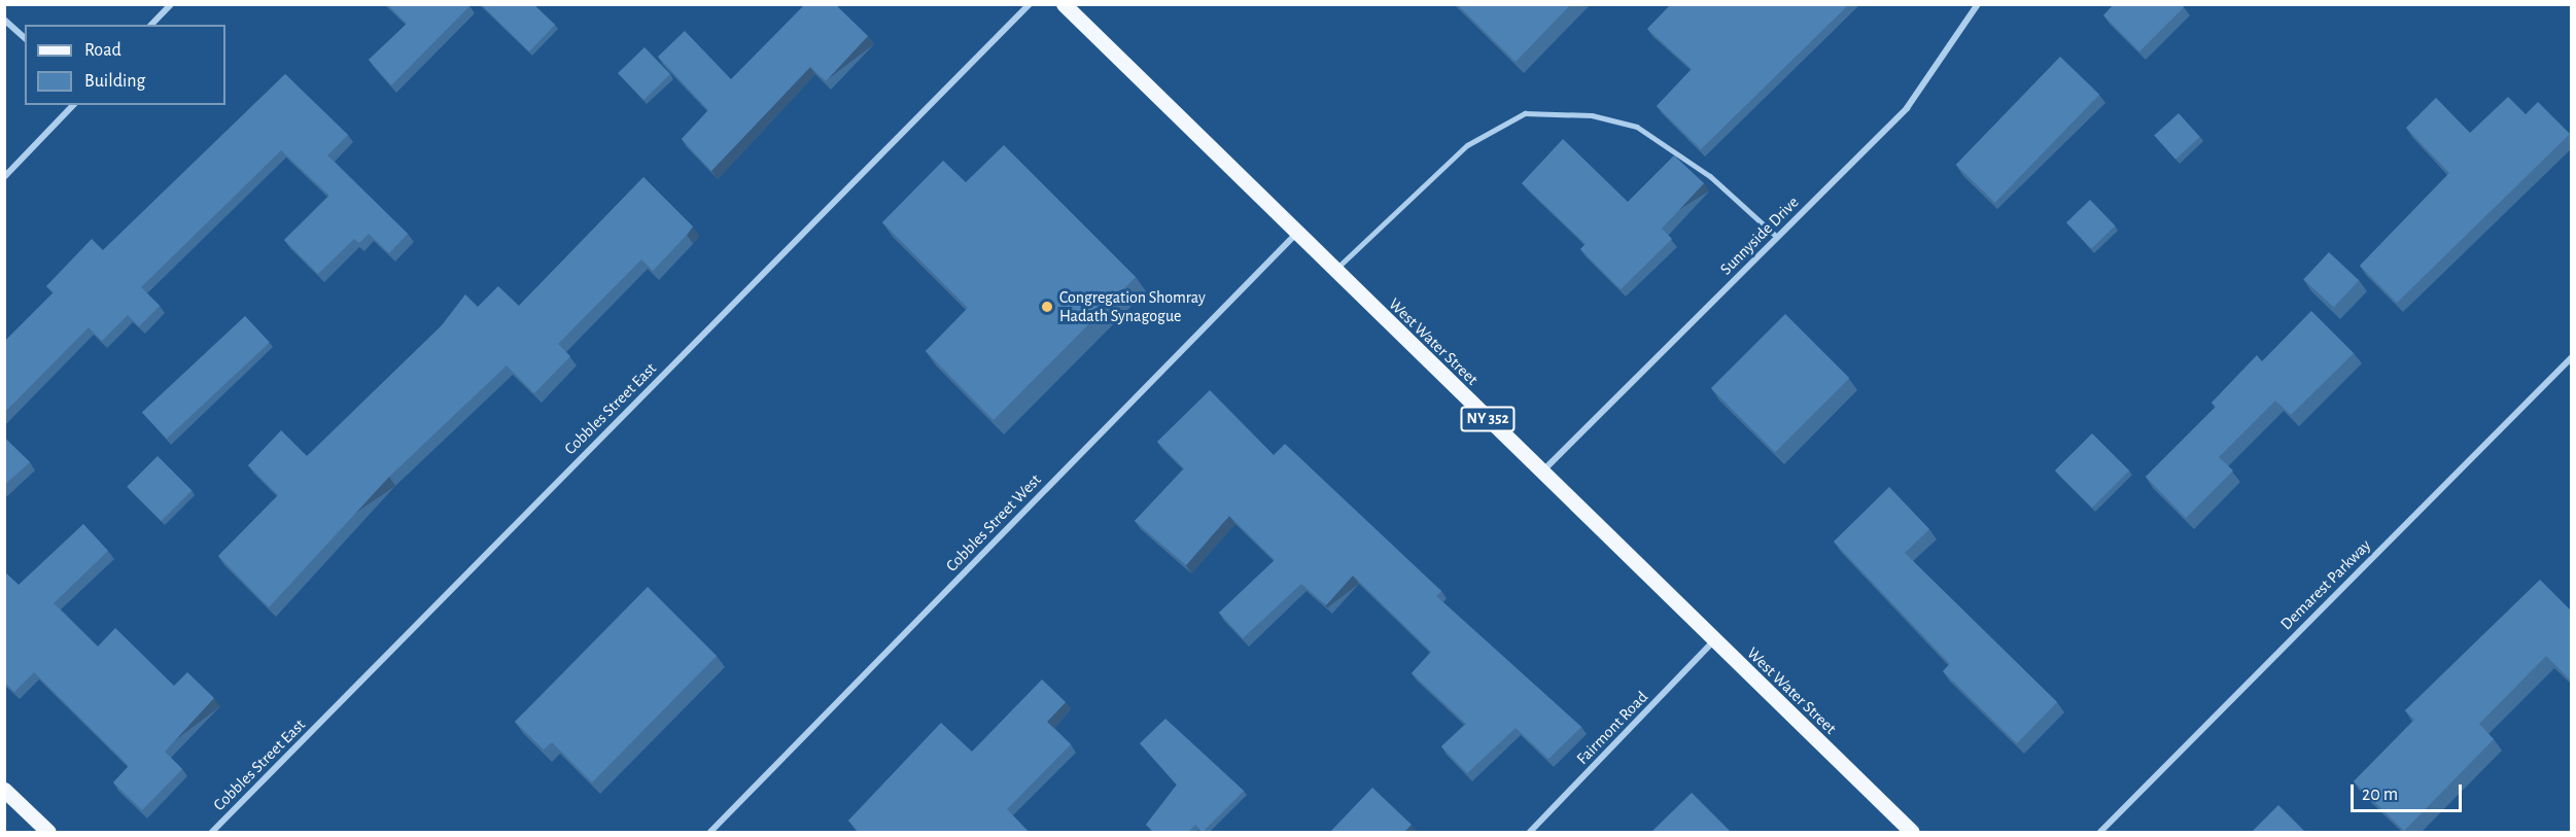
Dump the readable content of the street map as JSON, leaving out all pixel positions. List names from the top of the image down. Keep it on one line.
{"streets":{"main road":["West Water Street","NY 352"],"street":["Sunnyside Drive","Cobbles Street East","Cobbles Street West","Demarest Parkway","Fairmont Road"]},"crossings":[["Sunnyside Drive","West Water Street"],["West Water Street","Cobbles Street West"],["West Water Street","Fairmont Road"]],"places":["Congregation Shomray Hadath Synagogue"],"legend":["Road","Building"],"scale_bar":"20 m"}
